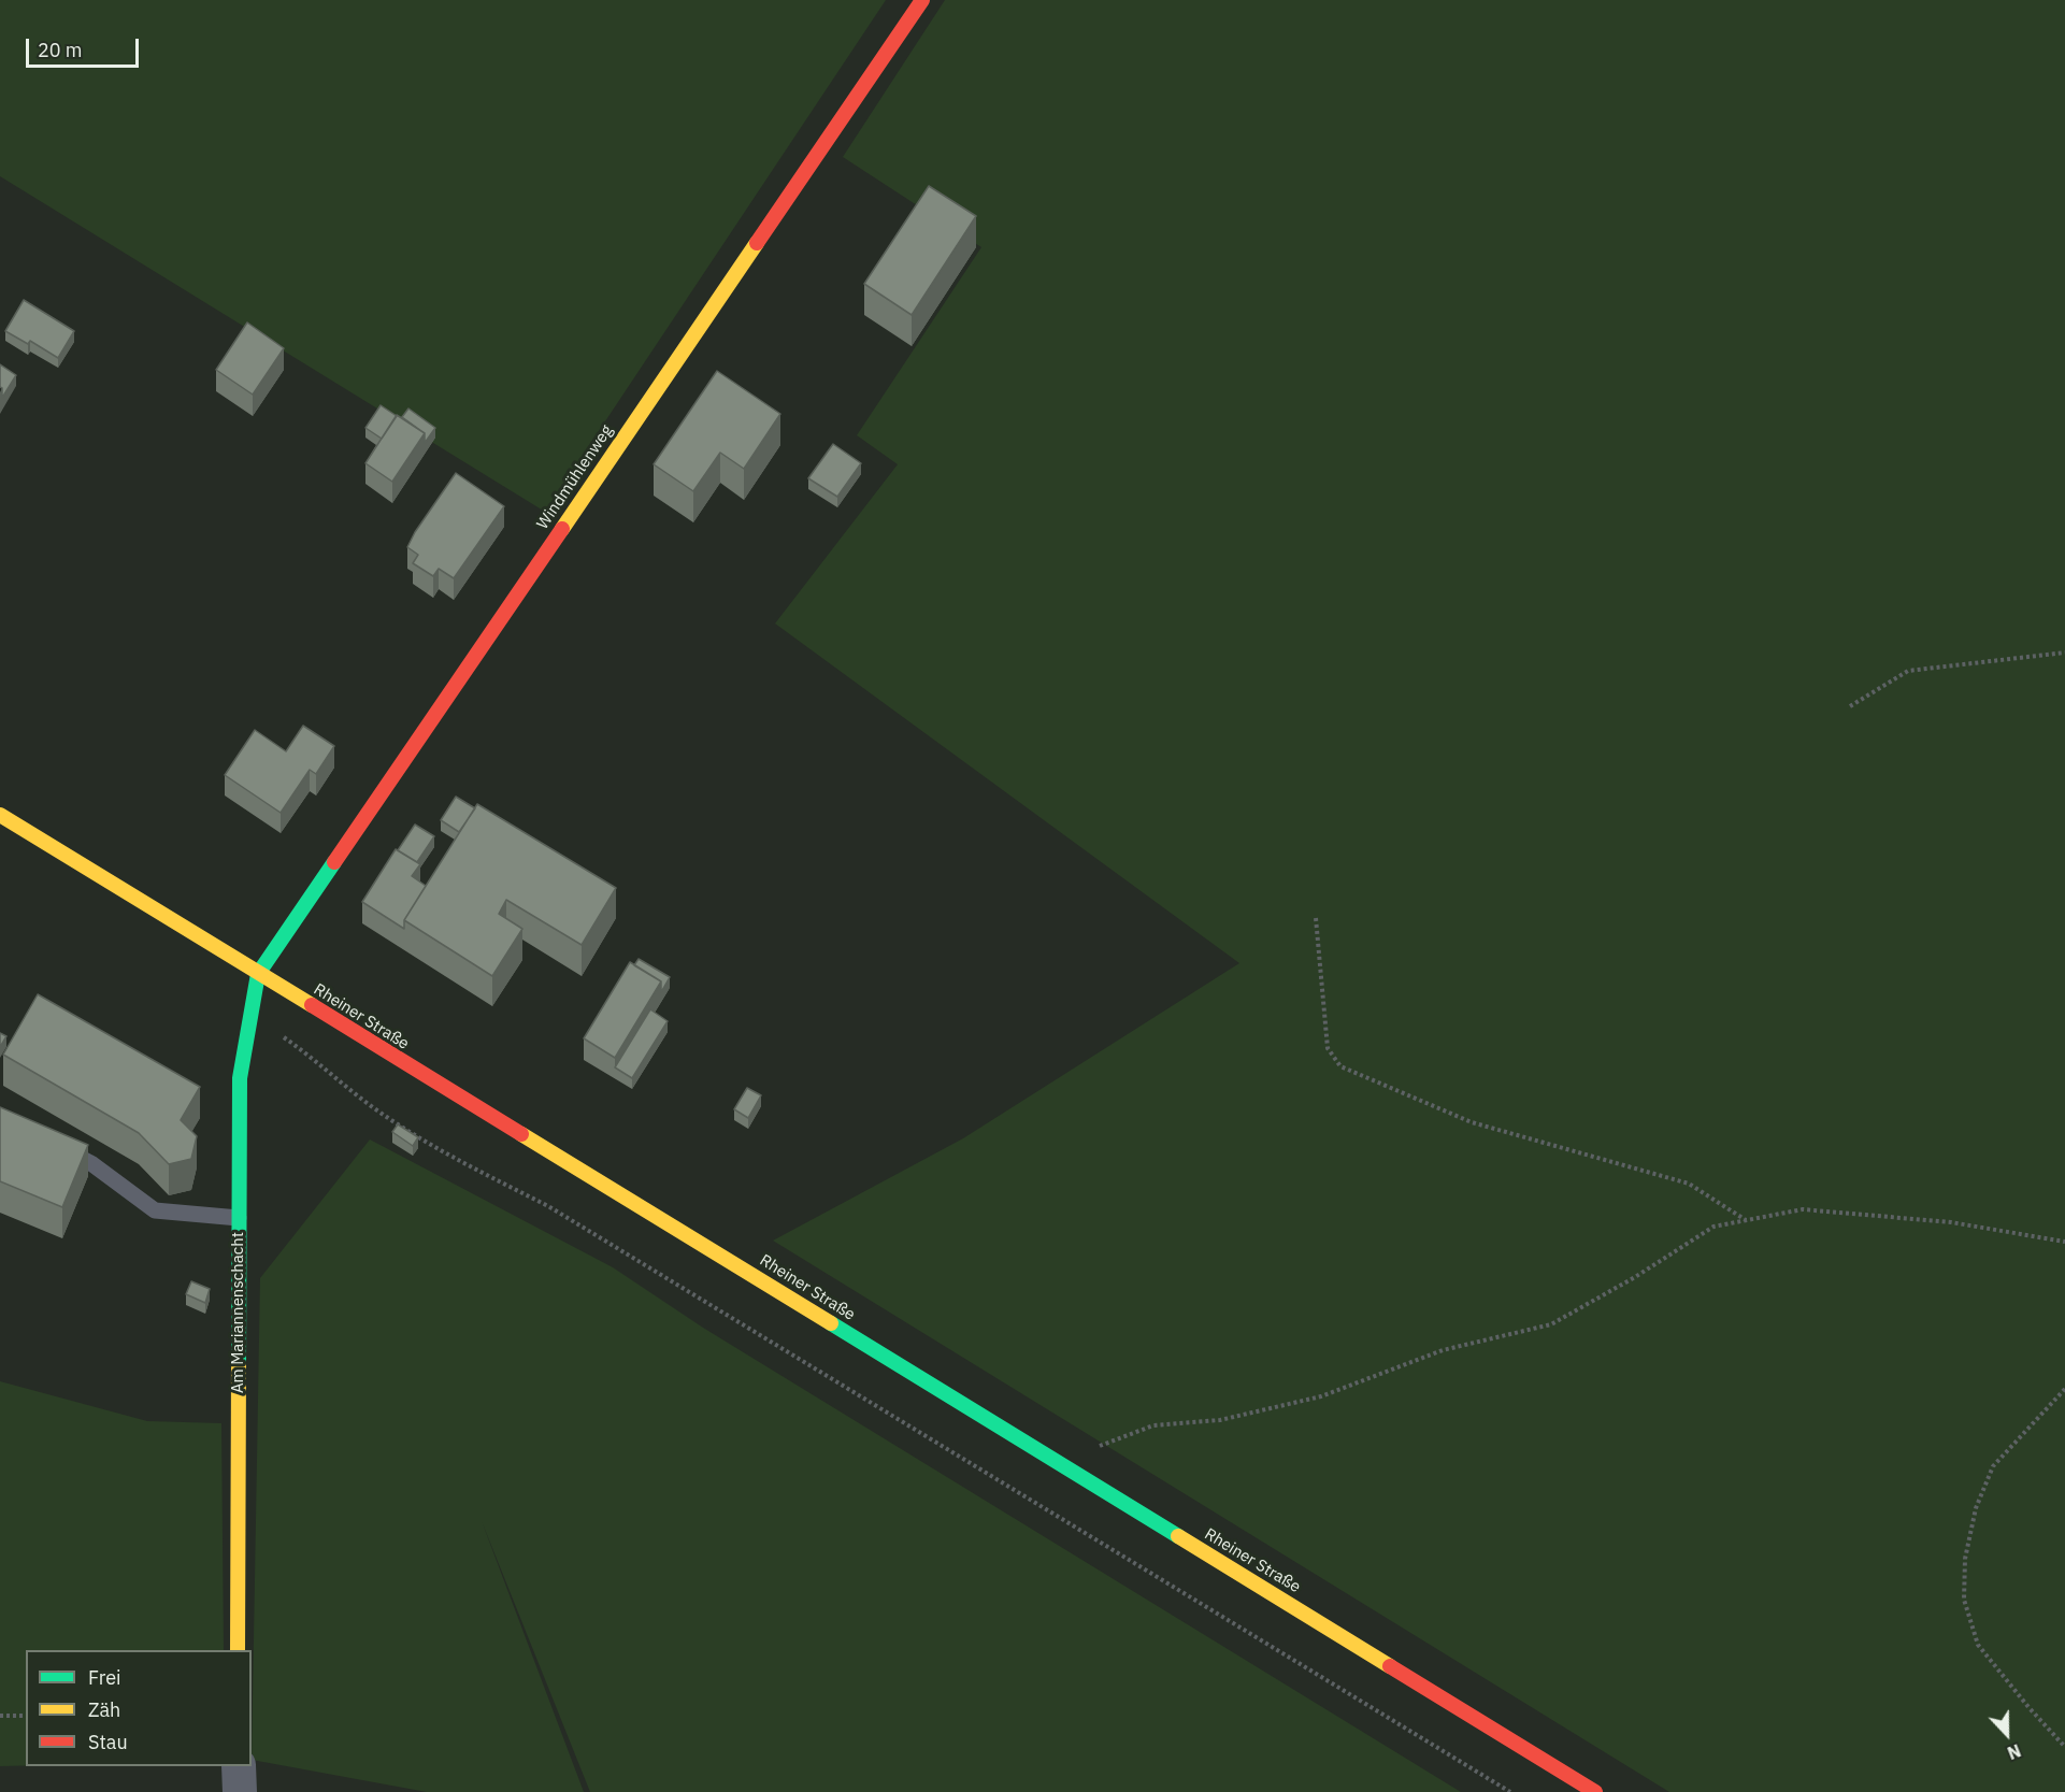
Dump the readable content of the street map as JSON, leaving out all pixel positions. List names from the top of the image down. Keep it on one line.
{"streets":{"main road":["Windmühlenweg","Rheiner Straße","Am Mariannenschacht"]},"crossings":[["Windmühlenweg","Rheiner Straße"],["Windmühlenweg","Am Mariannenschacht"],["Rheiner Straße","Am Mariannenschacht"]],"legend":["Frei","Zäh","Stau"],"scale_bar":"20 m","north":"bottom"}
